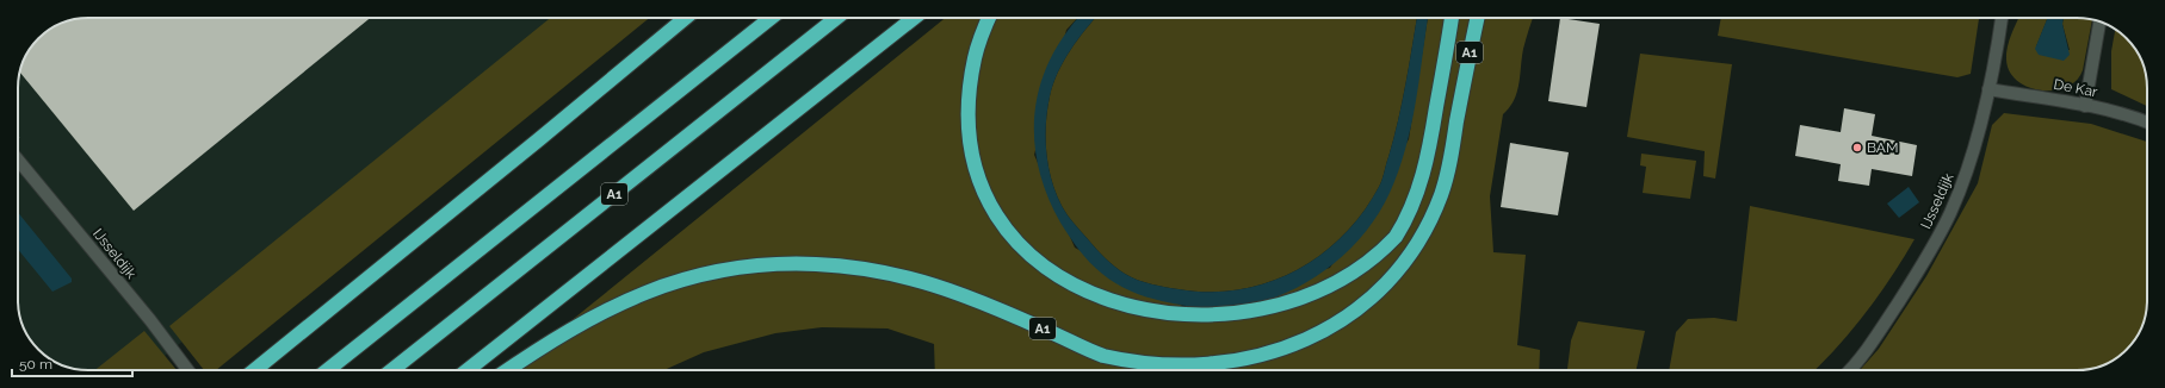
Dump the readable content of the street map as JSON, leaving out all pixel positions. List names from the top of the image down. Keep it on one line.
{"streets":{"highway":["A1"],"street":["De Kar","IJsseldijk"]},"crossings":[["De Kar","IJsseldijk"]],"places":["BAM"],"scale_bar":"50 m"}
